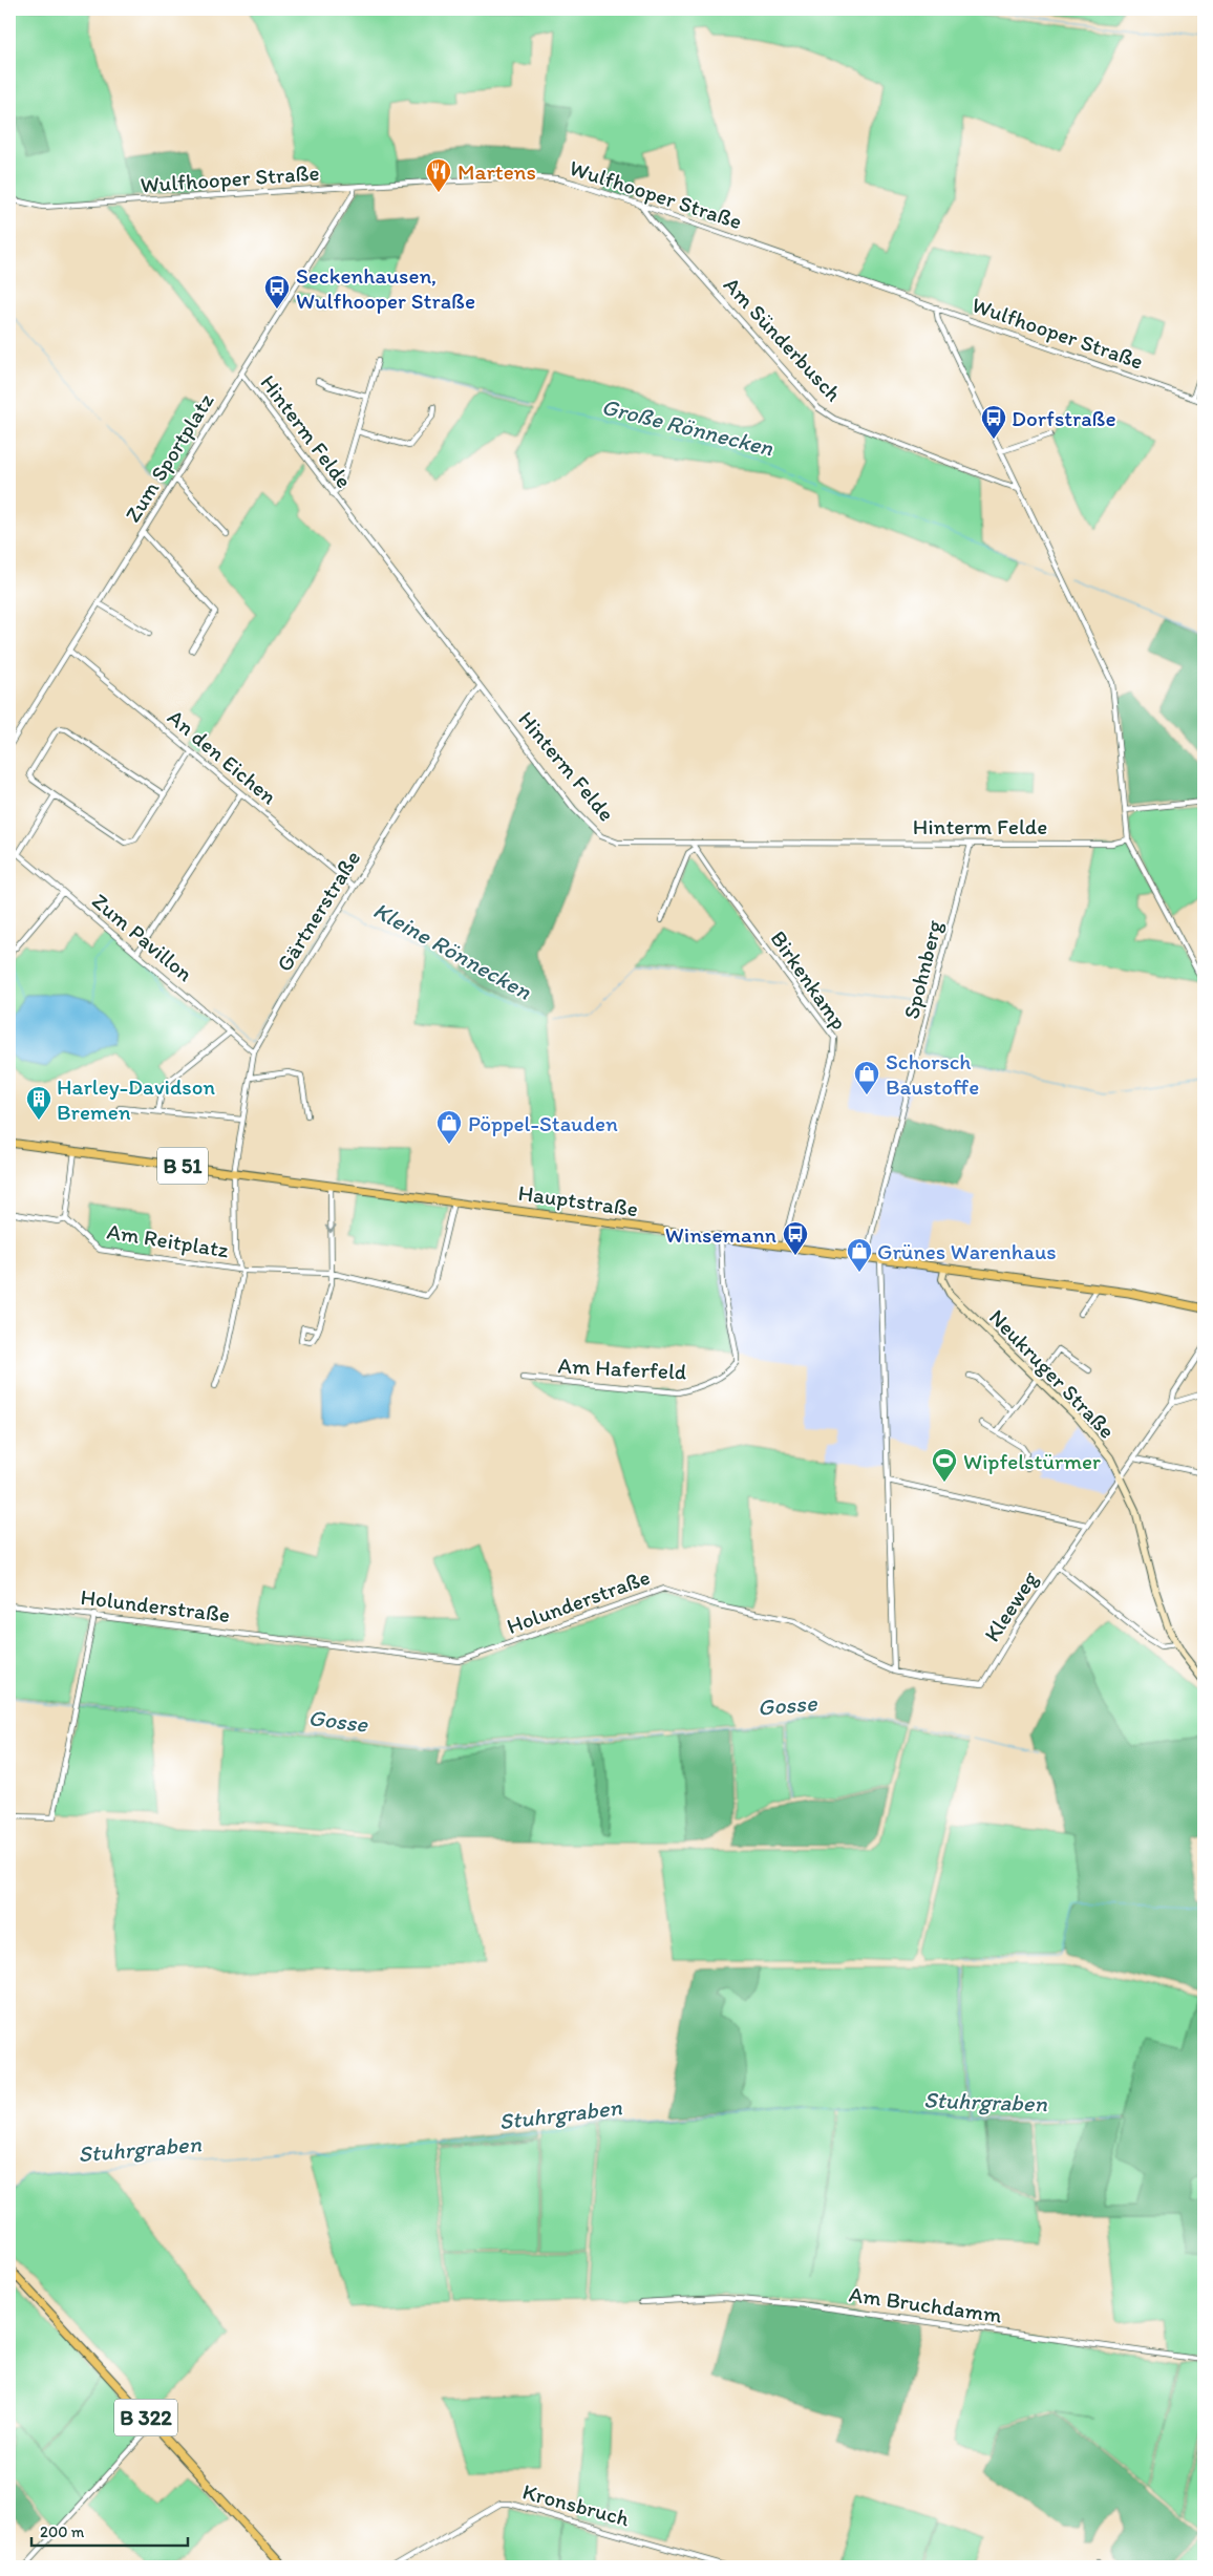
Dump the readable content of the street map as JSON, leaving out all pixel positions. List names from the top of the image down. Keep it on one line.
{"streets":{"main road":["B 51","Hauptstraße","B 322"],"street":["Wulfhooper Straße","Am Sünderbusch","Hinterm Felde","Zum Sportplatz","An den Eichen","Gärtnerstraße","Zum Pavillon","Spohnberg","Birkenkamp","Am Reitplatz","Am Haferfeld","Neukruger Straße","Holunderstraße","Kleeweg","Am Bruchdamm","Kronsbruch"]},"crossings":[["Wulfhooper Straße","Am Sünderbusch"],["Wulfhooper Straße","Zum Sportplatz"],["Hinterm Felde","Zum Sportplatz"],["Hinterm Felde","Gärtnerstraße"],["Hinterm Felde","Spohnberg"],["Hinterm Felde","Birkenkamp"],["Zum Sportplatz","An den Eichen"],["An den Eichen","Gärtnerstraße"],["Gärtnerstraße","Zum Pavillon"],["Gärtnerstraße","Hauptstraße"],["Gärtnerstraße","Am Reitplatz"],["Spohnberg","Hauptstraße"],["Birkenkamp","Hauptstraße"],["Hauptstraße","Am Reitplatz"],["Hauptstraße","Am Haferfeld"],["Hauptstraße","Neukruger Straße"],["Neukruger Straße","Kleeweg"],["Holunderstraße","Kleeweg"]],"water":["Große Rönnecken","Kleine Rönnecken","Gosse","Stuhrgraben"],"places":{"restaurant":["Martens"],"bus stop":["Seckenhausen, Wulfhooper Straße","Dorfstraße","Winsemann"],"shop":["Schorsch Baustoffe","Pöppel-Stauden","Grünes Warenhaus"],"building":["Harley-Davidson Bremen"],"sports":["Wipfelstürmer"]},"scale_bar":"200 m"}
